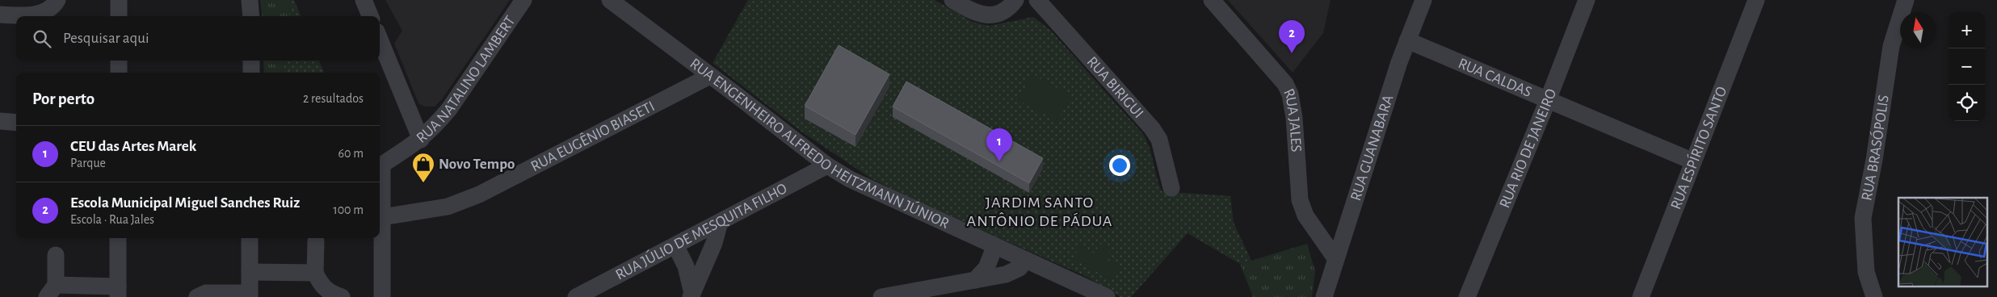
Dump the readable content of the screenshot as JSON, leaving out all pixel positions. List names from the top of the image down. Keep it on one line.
{"streets":{"street":["RUA NATALINO LAMBERT","RUA CALDAS","RUA BIRIGUI","RUA JALES","RUA EUGÊNIO BIASETI","RUA ENGENHEIRO ALFREDO HEITZMANN JÚNIOR","RUA GUANABARA","RUA BRASÓPOLIS","RUA RIO DE JANEIRO","RUA ESPÍRITO SANTO","RUA JÚLIO DE MESQUITA FILHO"]},"crossings":[["RUA CALDAS","RUA GUANABARA"],["RUA CALDAS","RUA RIO DE JANEIRO"],["RUA CALDAS","RUA ESPÍRITO SANTO"],["RUA JALES","RUA GUANABARA"],["RUA EUGÊNIO BIASETI","RUA ENGENHEIRO ALFREDO HEITZMANN JÚNIOR"],["RUA ENGENHEIRO ALFREDO HEITZMANN JÚNIOR","RUA JÚLIO DE MESQUITA FILHO"]],"districts":["JARDIM SANTO ANTÔNIO DE PÁDUA"],"places":{"shop":["Novo Tempo"]},"north":"top","page":{"map_buttons":["+","−"],"search":"Pesquisar aqui","pins":["2","1"],"heading":["Por perto","2 resultados"],"list":[{"mark":"1","name":"CEU das Artes Marek","note":"Parque","value":"60 m"},{"mark":"2","name":"Escola Municipal Miguel Sanches Ruiz","note":"Escola · Rua Jales","value":"100 m"}]}}
